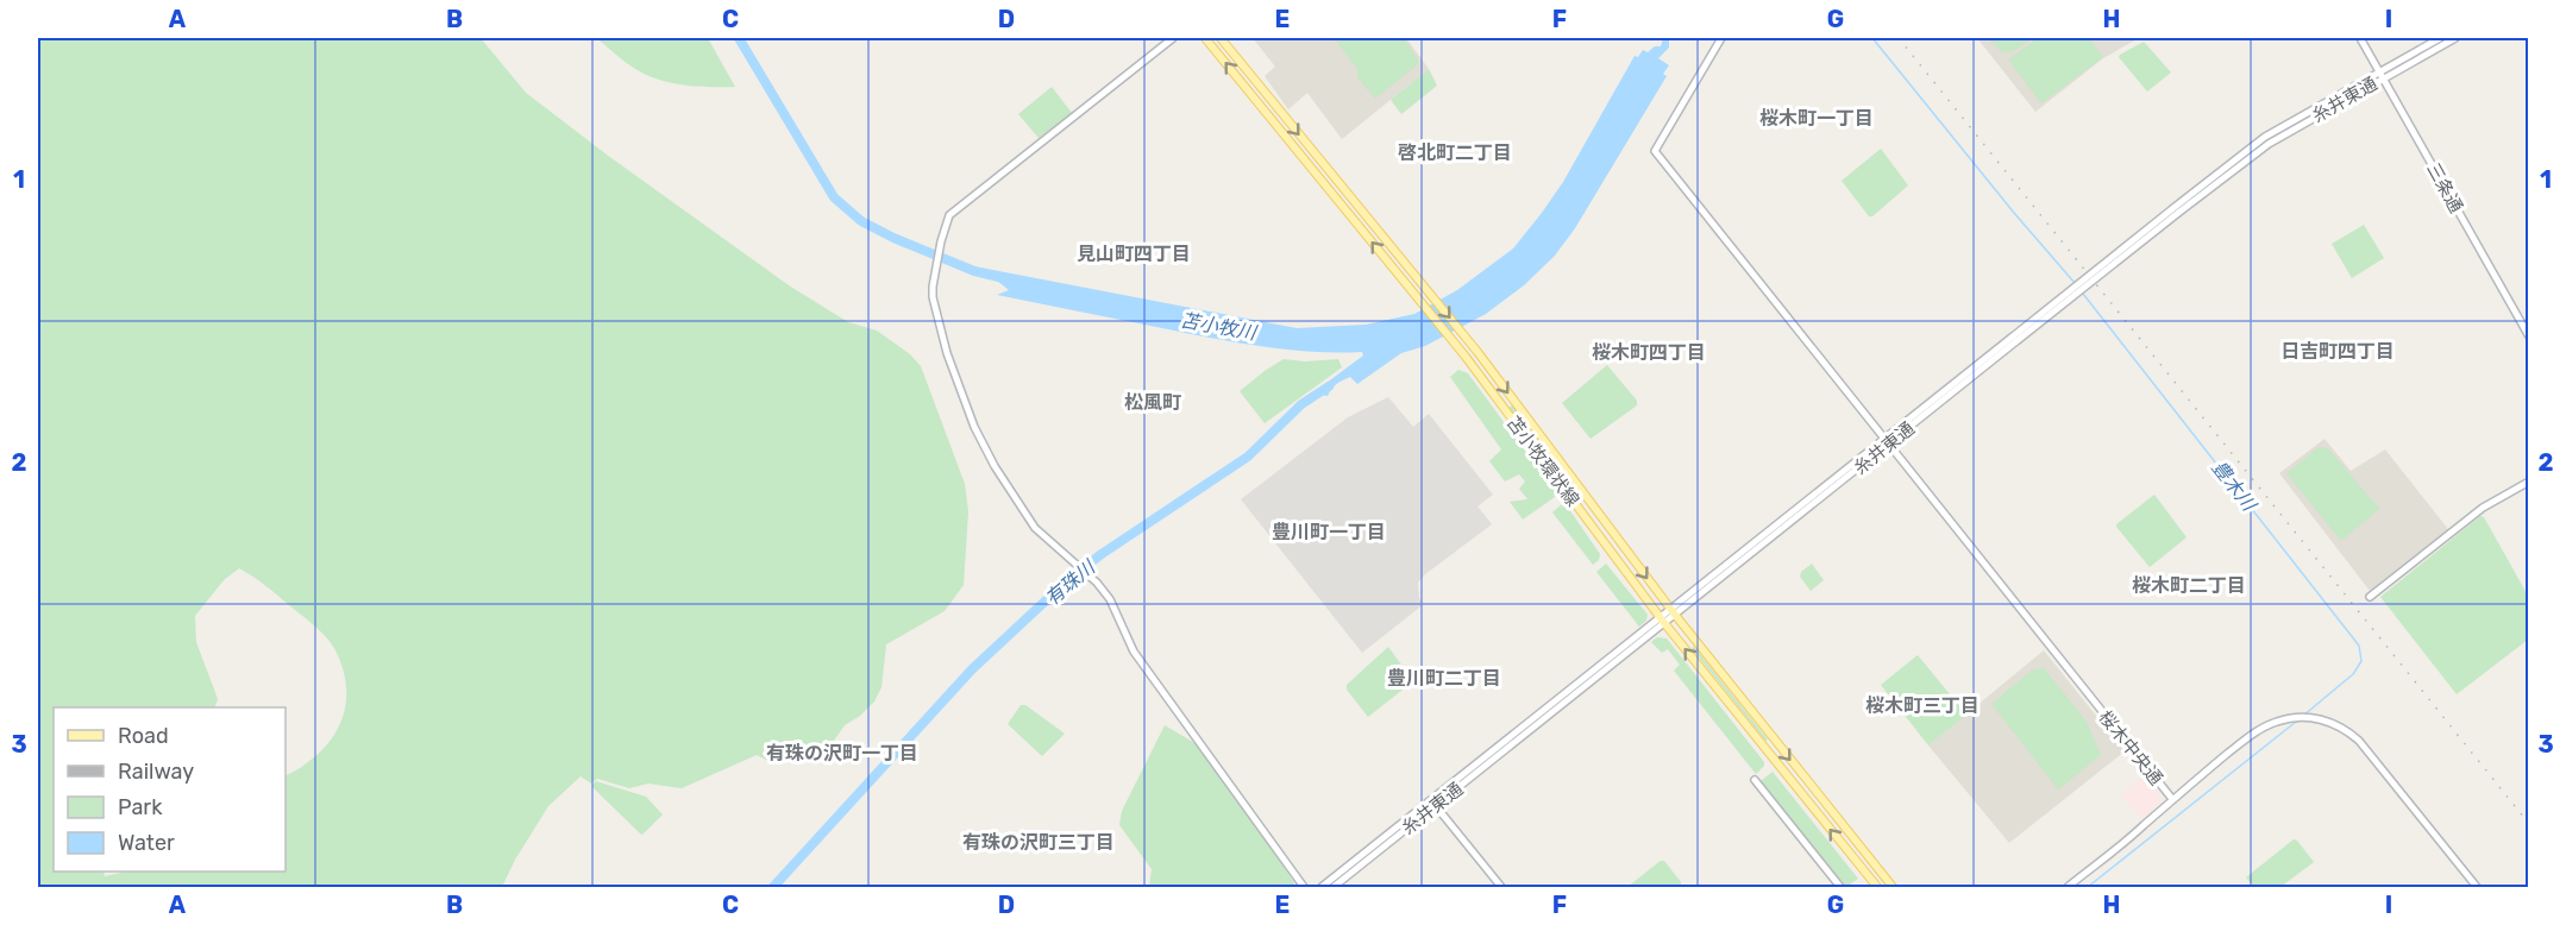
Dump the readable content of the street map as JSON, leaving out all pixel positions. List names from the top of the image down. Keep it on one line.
{"streets":{"main road":["苫小牧環状線"],"street":["糸井東通","三条通","桜木中央通"]},"crossings":[["糸井東通","三条通"],["糸井東通","苫小牧環状線"],["糸井東通","桜木中央通"]],"districts":["桜木町一丁目","啓北町二丁目","見山町四丁目","日吉町四丁目","桜木町四丁目","松風町","豊川町一丁目","桜木町二丁目","豊川町二丁目","桜木町三丁目","有珠の沢町一丁目","有珠の沢町三丁目"],"water":["苫小牧川","豊木川","有珠川"],"legend":["Road","Railway","Park","Water"],"grid":{"columns":["A","B","C","D","E","F","G","H","I"],"rows":["1","2","3"]}}
